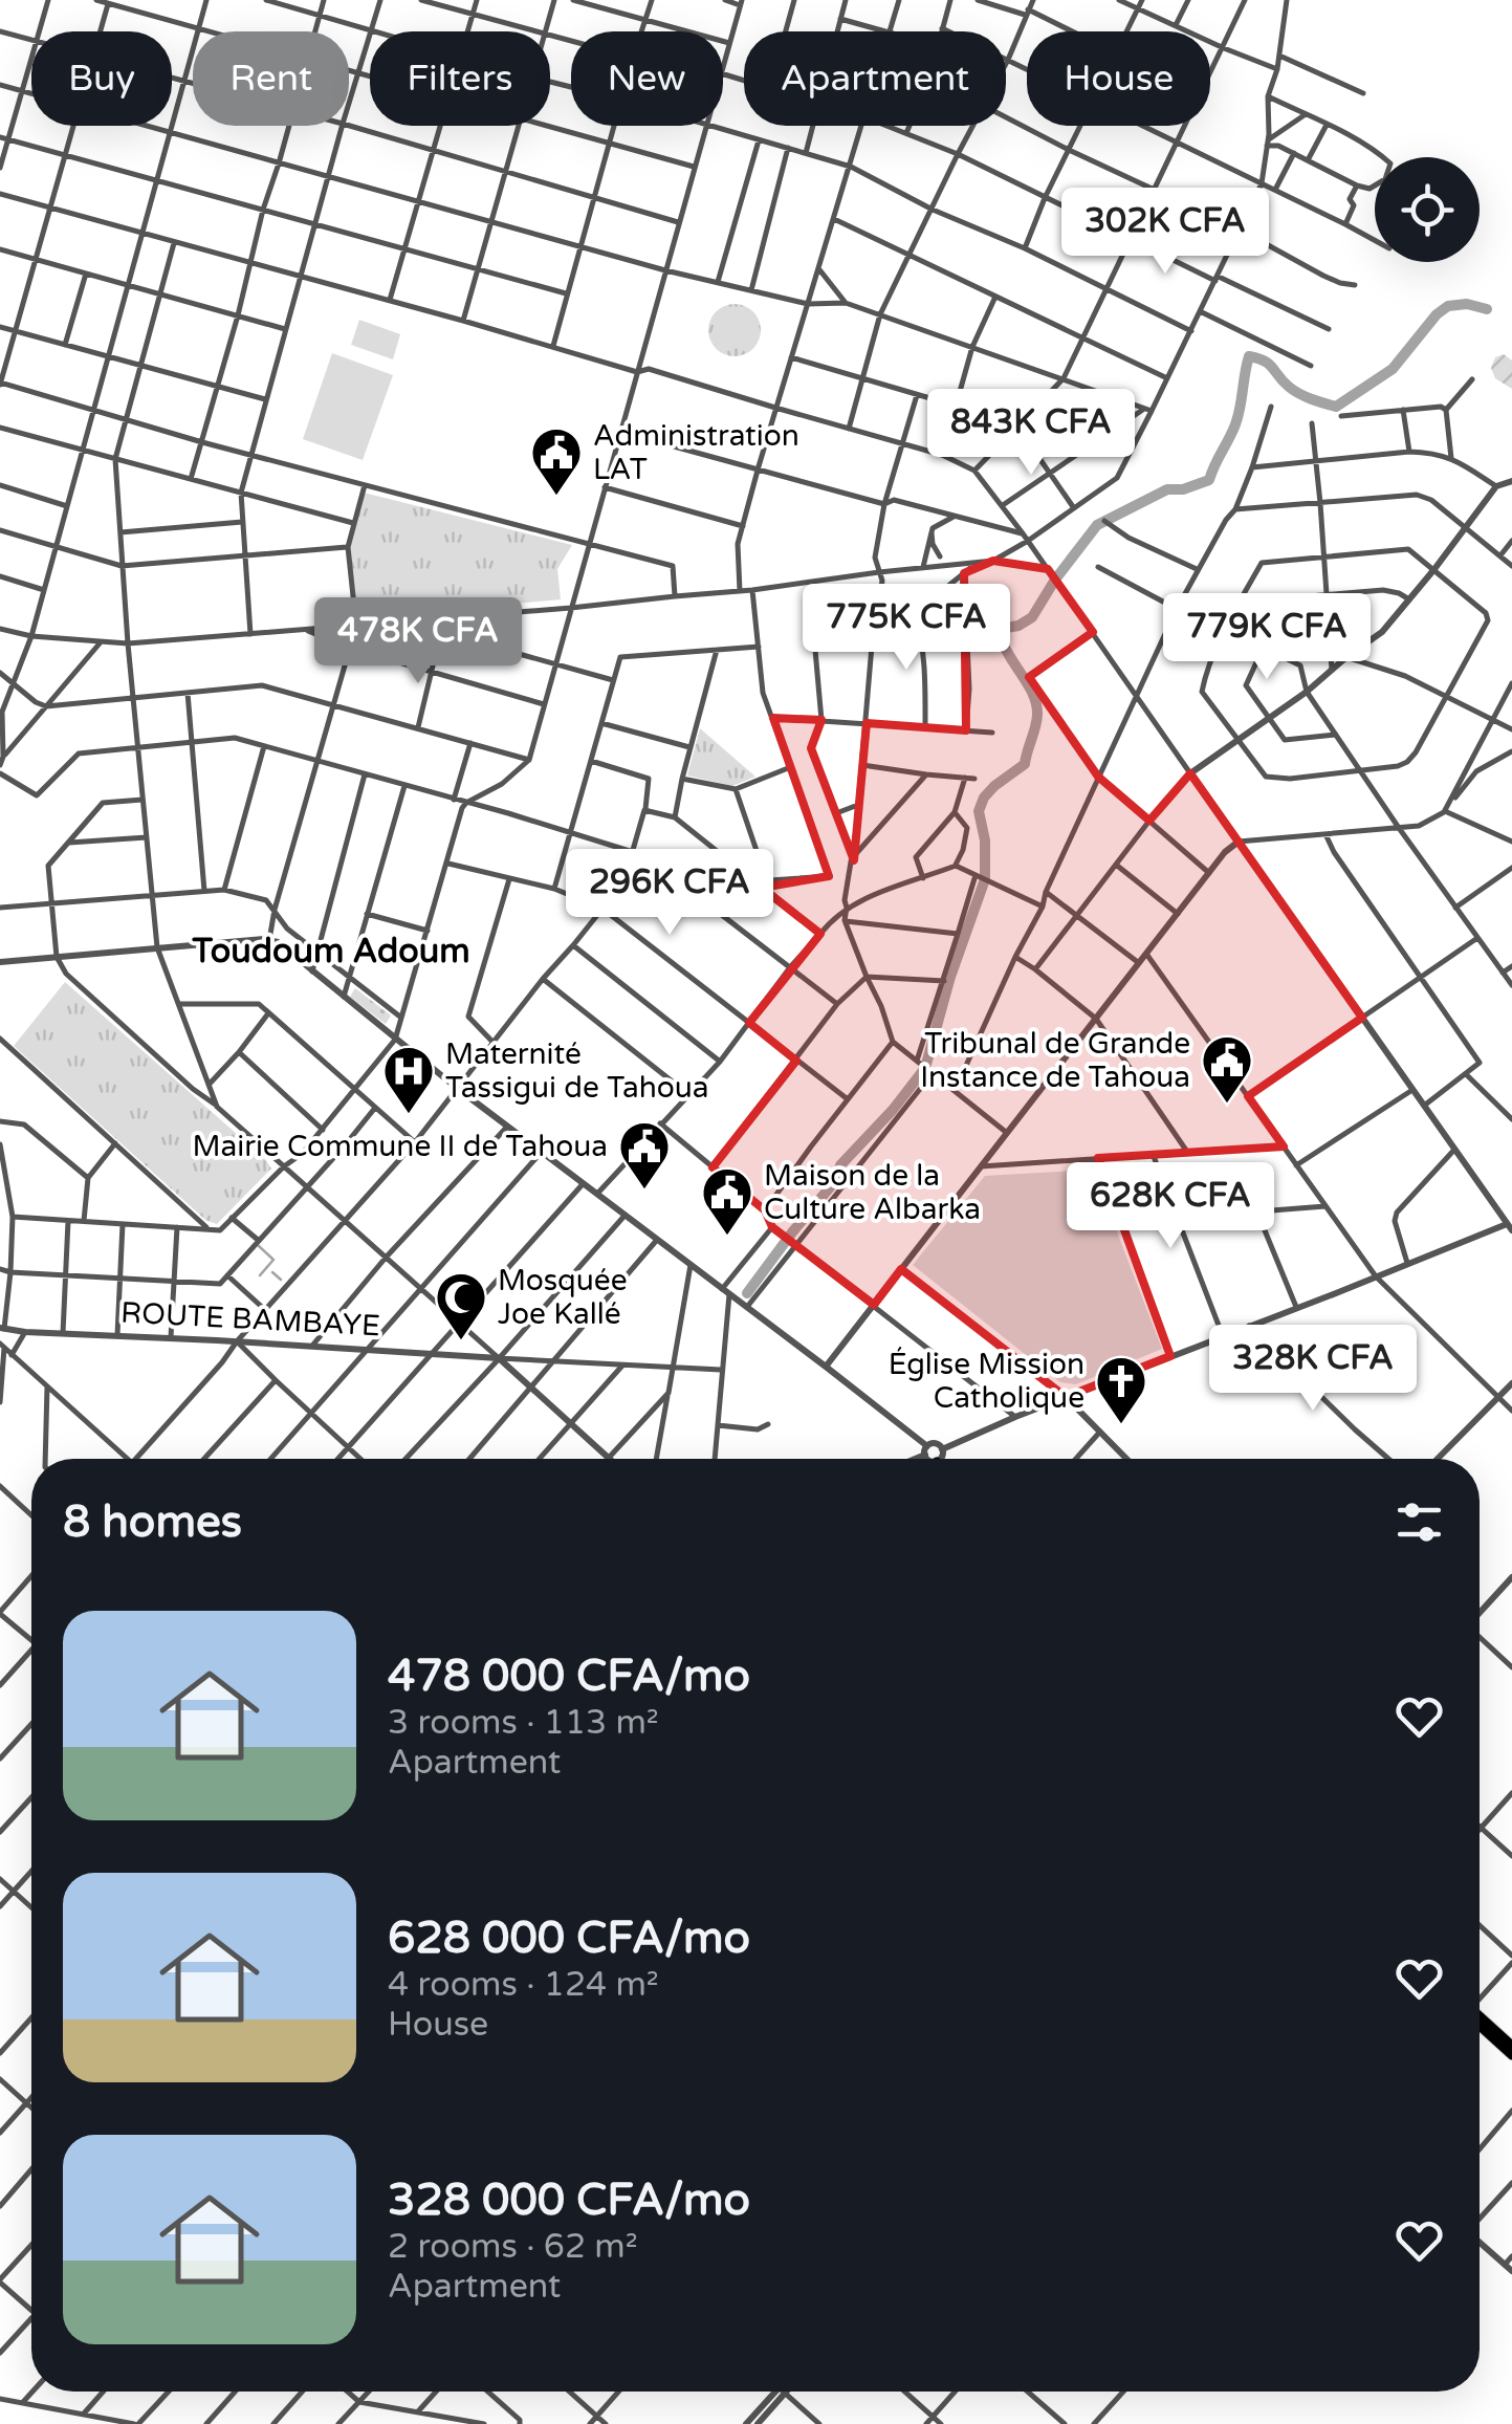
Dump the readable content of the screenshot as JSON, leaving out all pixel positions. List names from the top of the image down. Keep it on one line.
{"streets":{"street":["ROUTE BAMBAYE"]},"districts":["Toudoum Adoum"],"places":{"public building":["Administration LAT","Tribunal de Grande Instance de Tahoua","Mairie Commune II de Tahoua","Maison de la Culture Albarka"],"hospital":["Maternité Tassigui de Tahoua"],"mosque":["Mosquée Joe Kallé"],"church":["Église Mission Catholique"]},"page":{"chip":["Buy","Rent","Filters","New","Apartment","House"],"price":["302K CFA","843K CFA","775K CFA","779K CFA","478K CFA","296K CFA","628K CFA","328K CFA"],"heading":"8 homes","list":[{"name":"478 000 CFA/mo","note":"3 rooms · 113 m² · Apartment"},{"name":"628 000 CFA/mo","note":"4 rooms · 124 m² · House"},{"name":"328 000 CFA/mo","note":"2 rooms · 62 m² · Apartment"}]}}
